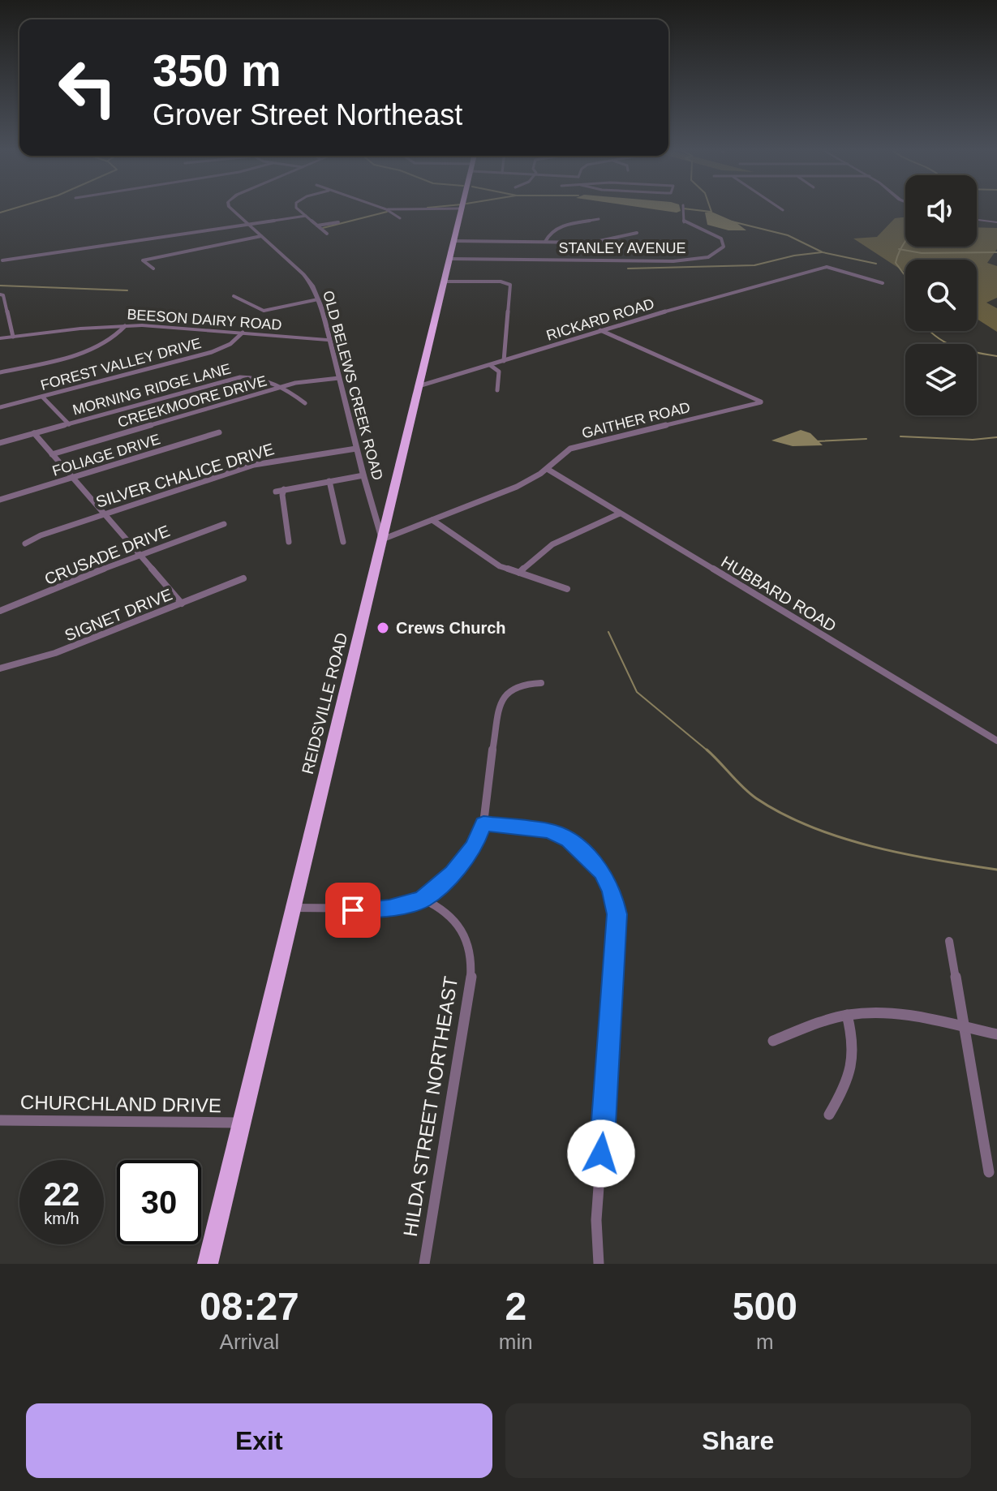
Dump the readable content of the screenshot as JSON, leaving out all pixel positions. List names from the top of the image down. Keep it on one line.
{"streets":{"highway":["REIDSVILLE ROAD"],"street":["STANLEY AVENUE","BEESON DAIRY ROAD","RICKARD ROAD","FOREST VALLEY DRIVE","OLD BELEWS CREEK ROAD","MORNING RIDGE LANE","CREEKMOORE DRIVE","GAITHER ROAD","FOLIAGE DRIVE","SILVER CHALICE DRIVE","CRUSADE DRIVE","HUBBARD ROAD","SIGNET DRIVE","CHURCHLAND DRIVE","HILDA STREET NORTHEAST"]},"crossings":[["STANLEY AVENUE","REIDSVILLE ROAD"],["BEESON DAIRY ROAD","FOREST VALLEY DRIVE"],["BEESON DAIRY ROAD","OLD BELEWS CREEK ROAD"],["RICKARD ROAD","GAITHER ROAD"],["RICKARD ROAD","REIDSVILLE ROAD"],["OLD BELEWS CREEK ROAD","CREEKMOORE DRIVE"],["OLD BELEWS CREEK ROAD","GAITHER ROAD"],["OLD BELEWS CREEK ROAD","SILVER CHALICE DRIVE"],["OLD BELEWS CREEK ROAD","REIDSVILLE ROAD"],["MORNING RIDGE LANE","CREEKMOORE DRIVE"],["GAITHER ROAD","HUBBARD ROAD"],["GAITHER ROAD","REIDSVILLE ROAD"],["REIDSVILLE ROAD","CHURCHLAND DRIVE"]],"places":["Crews Church"],"page":{"turn":["350 m","Grover Street Northeast"],"speed":"22 km/h","limit":"30","eta":["08:27","Arrival","2","min","500","m"],"buttons":["Exit","Share"]}}
